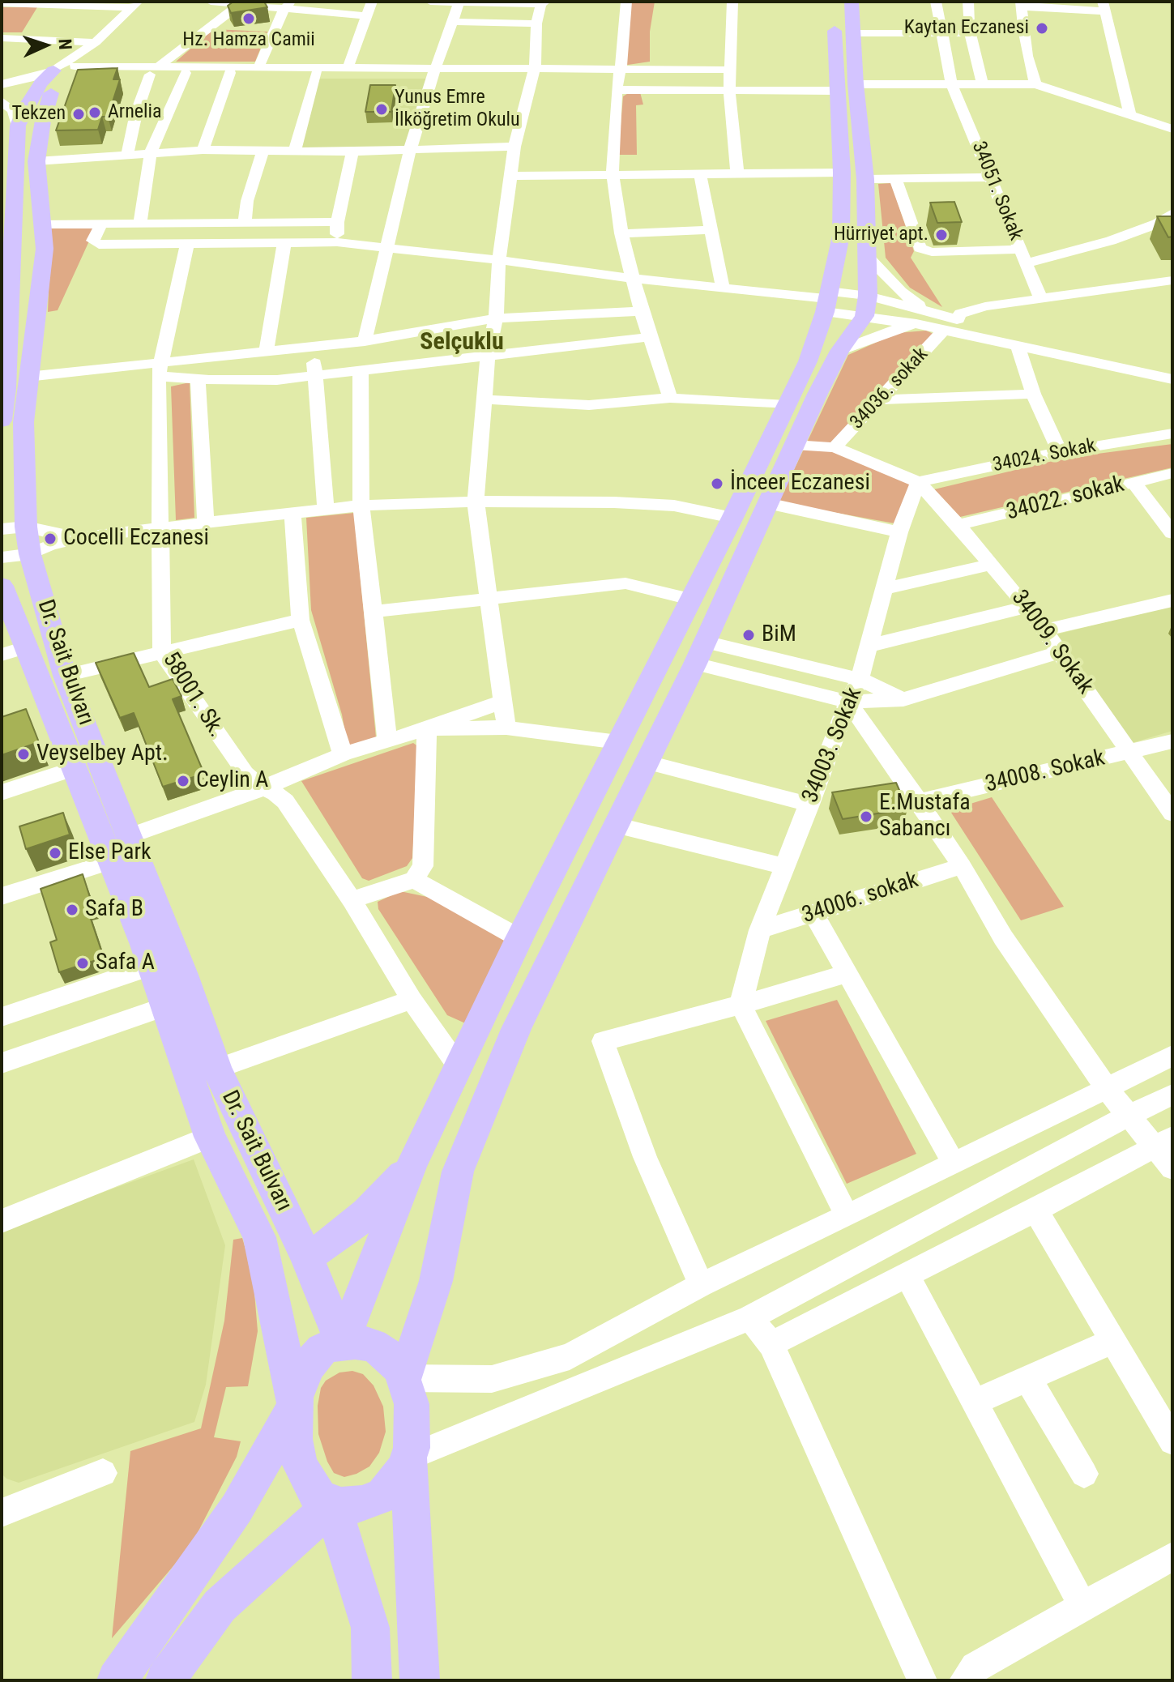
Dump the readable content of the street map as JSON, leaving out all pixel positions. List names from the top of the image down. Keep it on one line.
{"streets":{"main road":["Dr. Sait Bulvarı"],"street":["34051. Sokak","34036. sokak","34024. Sokak","34022. sokak","34009. Sokak","58001. Sk.","34003. Sokak","34008. Sokak","34006. sokak"]},"crossings":[["34024. Sokak","34009. Sokak"],["34024. Sokak","34003. Sokak"],["34022. sokak","34009. Sokak"],["34009. Sokak","34003. Sokak"],["34009. Sokak","34008. Sokak"],["34003. Sokak","34006. sokak"]],"districts":["Selçuklu"],"places":["Hz. Hamza Camii","Kaytan Eczanesi","Yunus Emre İlköğretim Okulu","Arnelia","Tekzen","Hürriyet apt.","İnceer Eczanesi","Cocelli Eczanesi","BiM","Veyselbey Apt.","Ceylin A","E.Mustafa Sabancı","Else Park","Safa B","Safa A"],"north":"right"}
